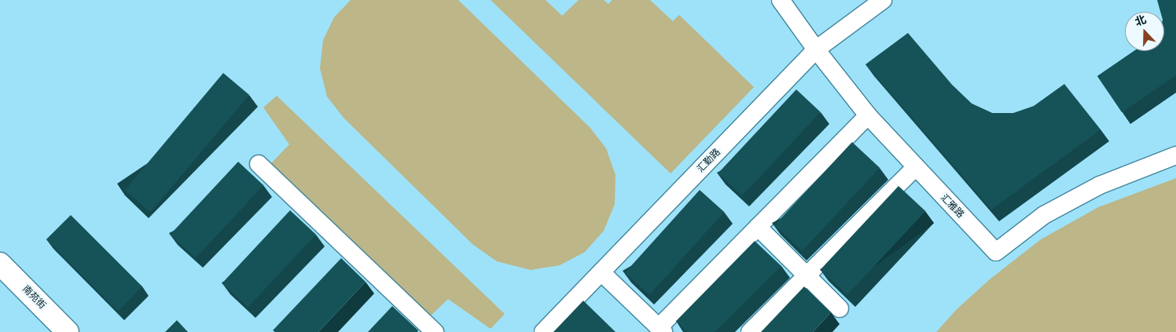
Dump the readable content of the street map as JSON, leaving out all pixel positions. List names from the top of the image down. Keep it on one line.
{"streets":{"main road":["南苑街"],"street":["汇勤路","汇雅路"]},"crossings":[["汇勤路","汇雅路"]],"north":"top"}
